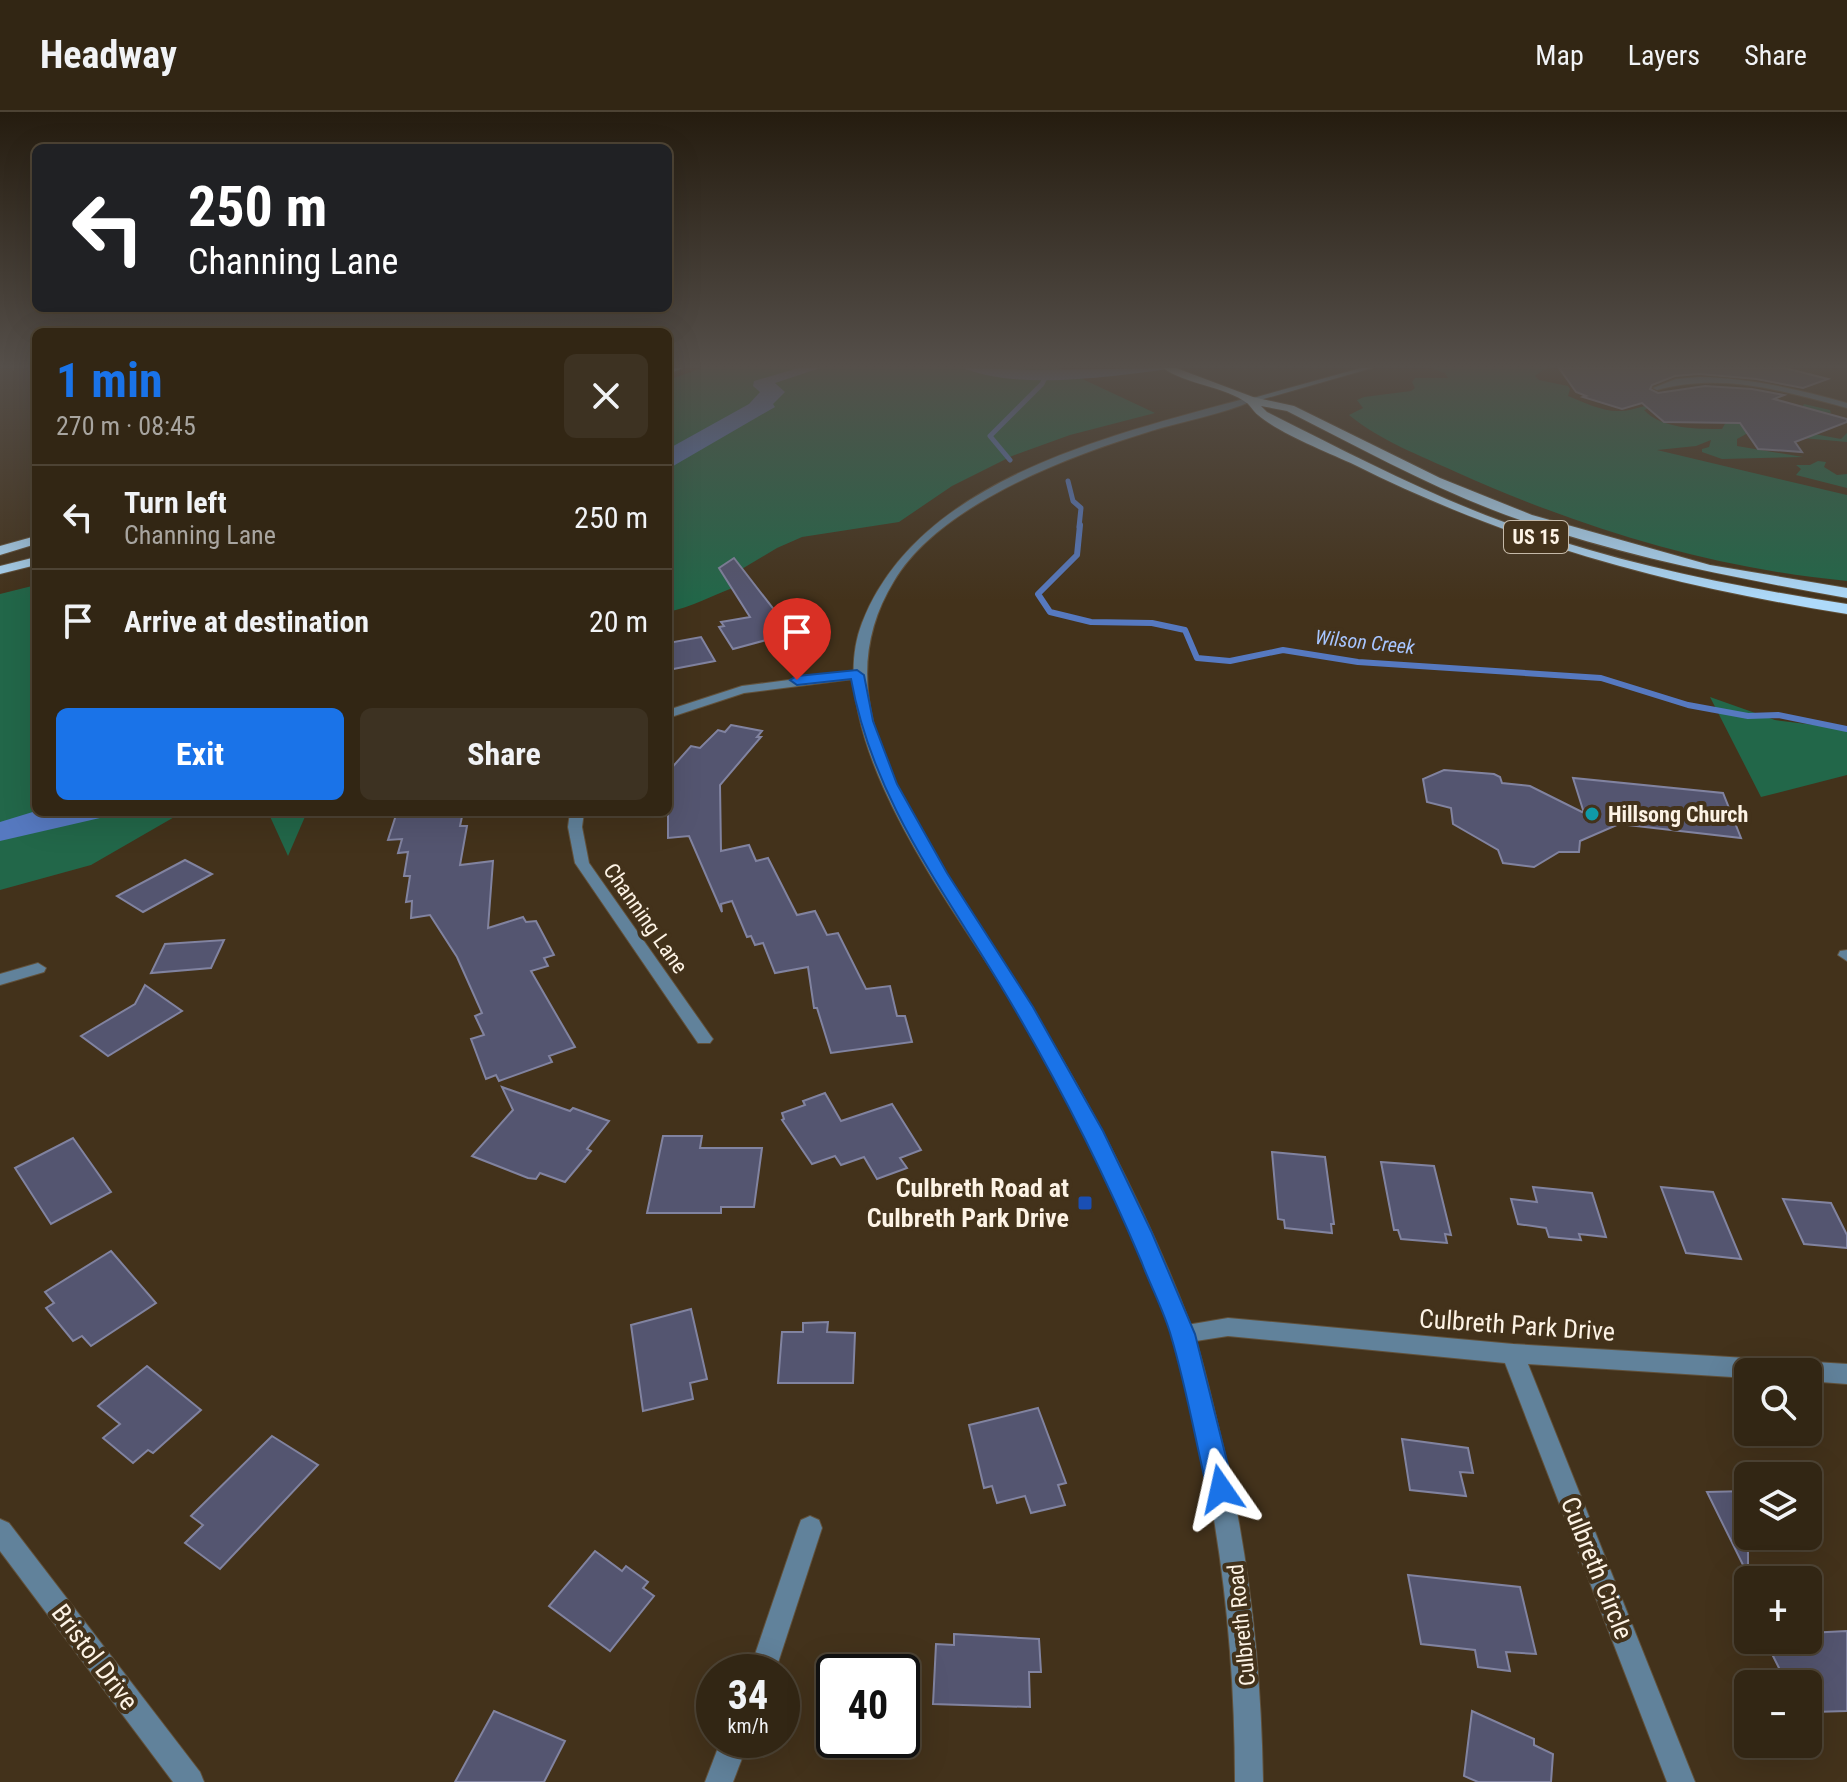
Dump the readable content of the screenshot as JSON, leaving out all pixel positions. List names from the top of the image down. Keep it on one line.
{"streets":{"highway":["US 15"],"street":["Channing Lane","Culbreth Park Drive","Culbreth Circle","Culbreth Road","Bristol Drive"]},"crossings":[["Culbreth Park Drive","Culbreth Circle"],["Culbreth Park Drive","Culbreth Road"]],"water":["Wilson Creek"],"places":{"other":["Hillsong Church"],"transit":["Culbreth Road at Culbreth Park Drive"]},"page":{"header":"Headway","nav":["Map","Layers","Share"],"turn":["250 m","Channing Lane"],"heading":["1 min","270 m · 08:45"],"list":[{"name":"Turn left","note":"Channing Lane","value":"250 m"},{"name":"Arrive at destination","value":"20 m"}],"buttons":["Exit","Share"],"map_buttons":["+","−"],"speed":"34 km/h","limit":"40"}}
